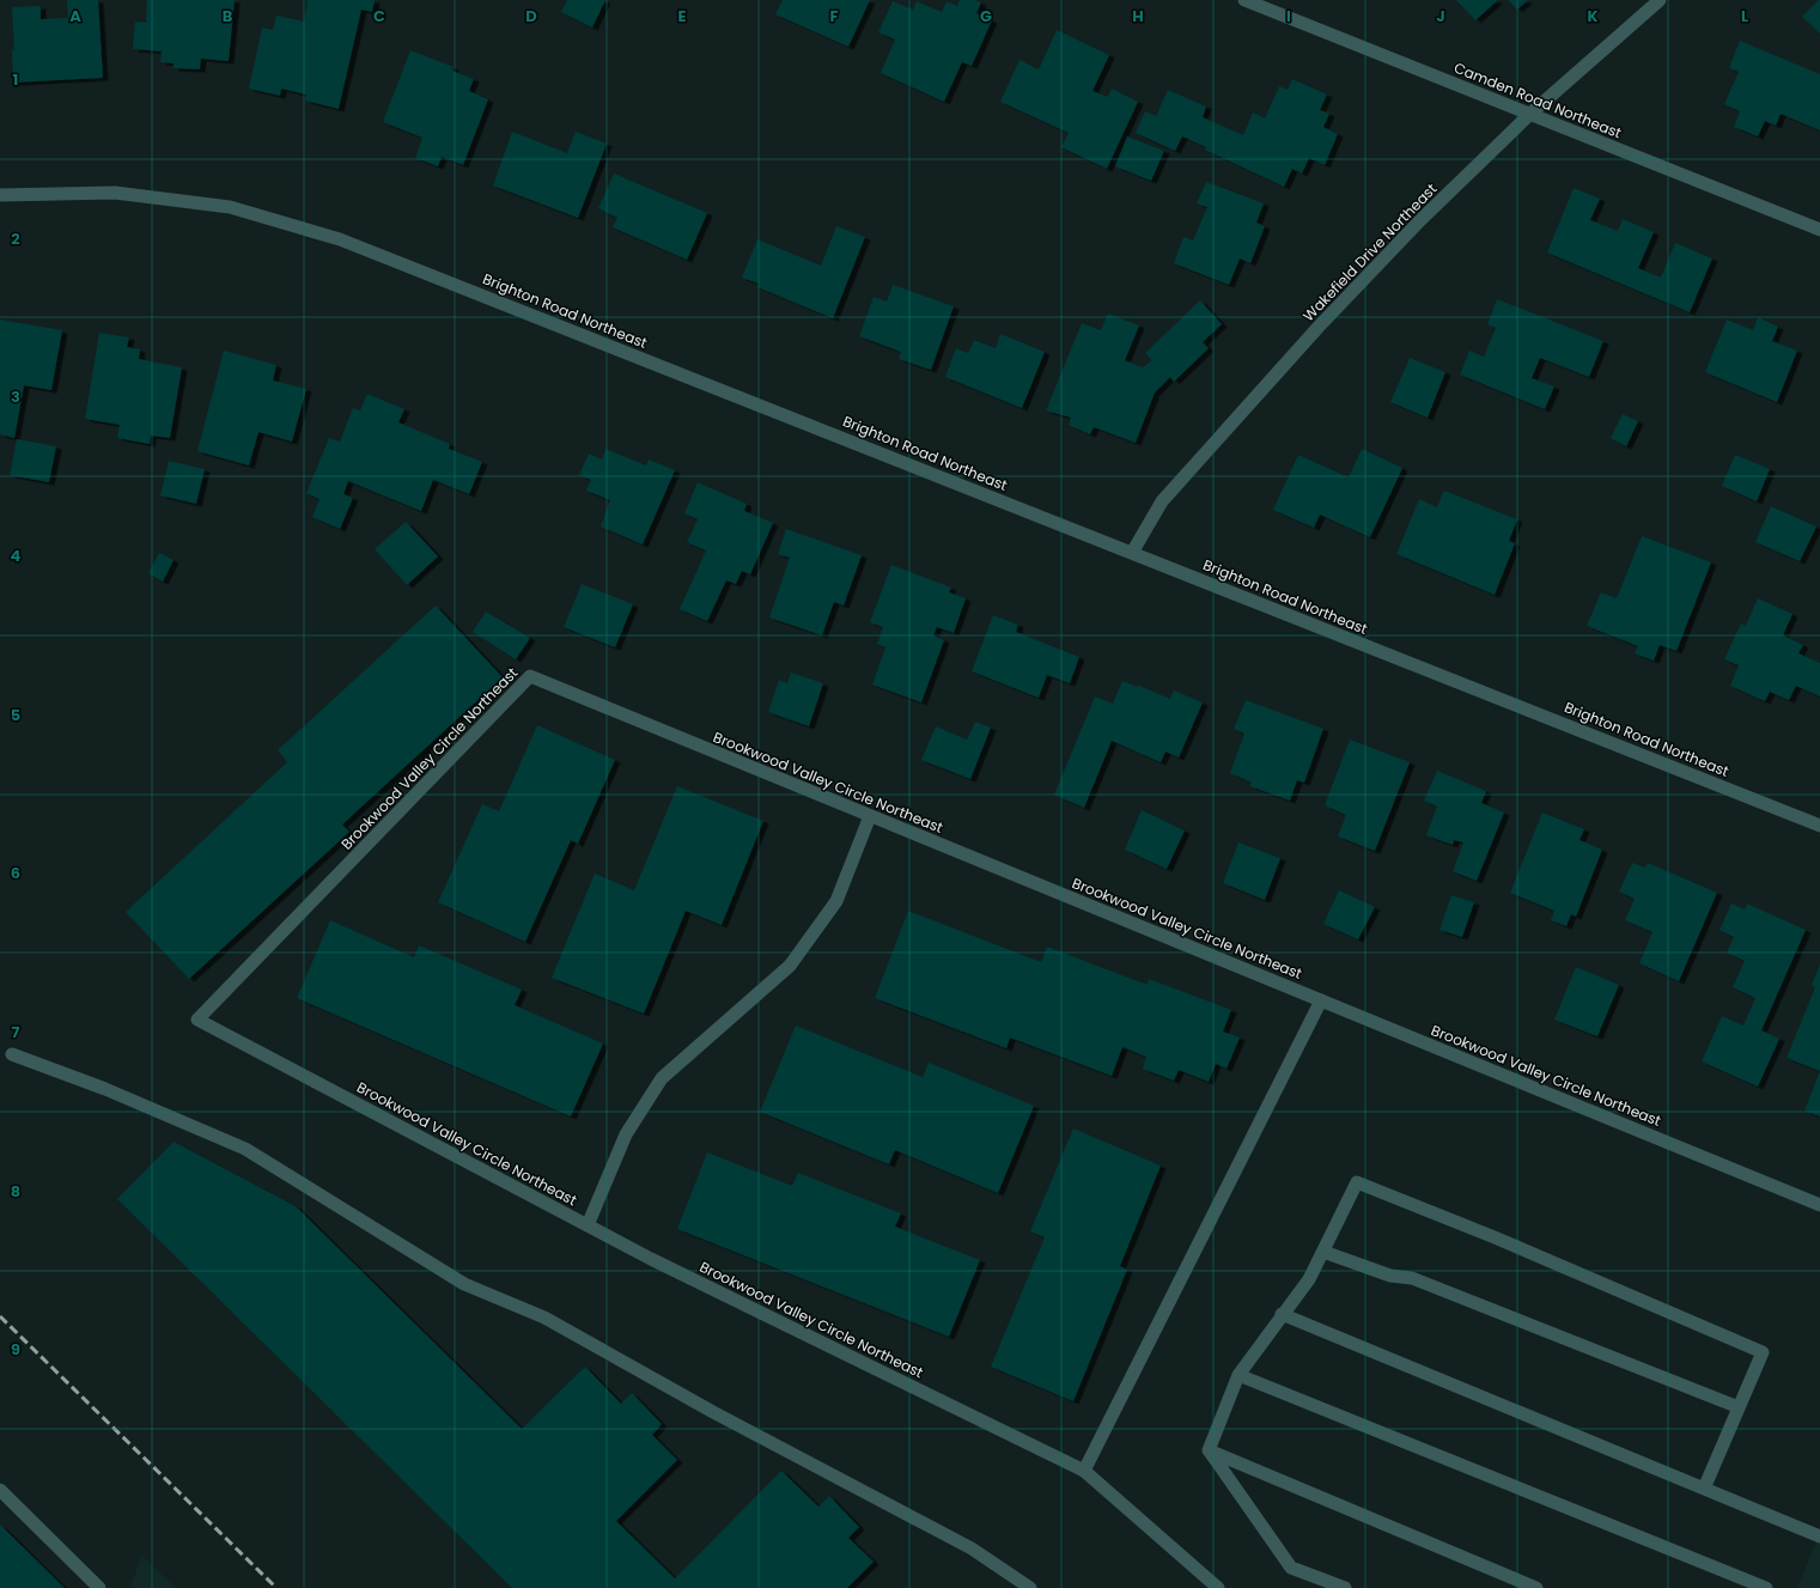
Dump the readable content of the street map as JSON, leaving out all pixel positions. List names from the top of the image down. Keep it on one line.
{"streets":{"street":["Camden Road Northeast","Wakefield Drive Northeast","Brighton Road Northeast","Brookwood Valley Circle Northeast"]},"crossings":[["Camden Road Northeast","Wakefield Drive Northeast"],["Wakefield Drive Northeast","Brighton Road Northeast"]],"grid":{"columns":["A","B","C","D","E","F","G","H","I","J","K","L"],"rows":["1","2","3","4","5","6","7","8","9"]}}
